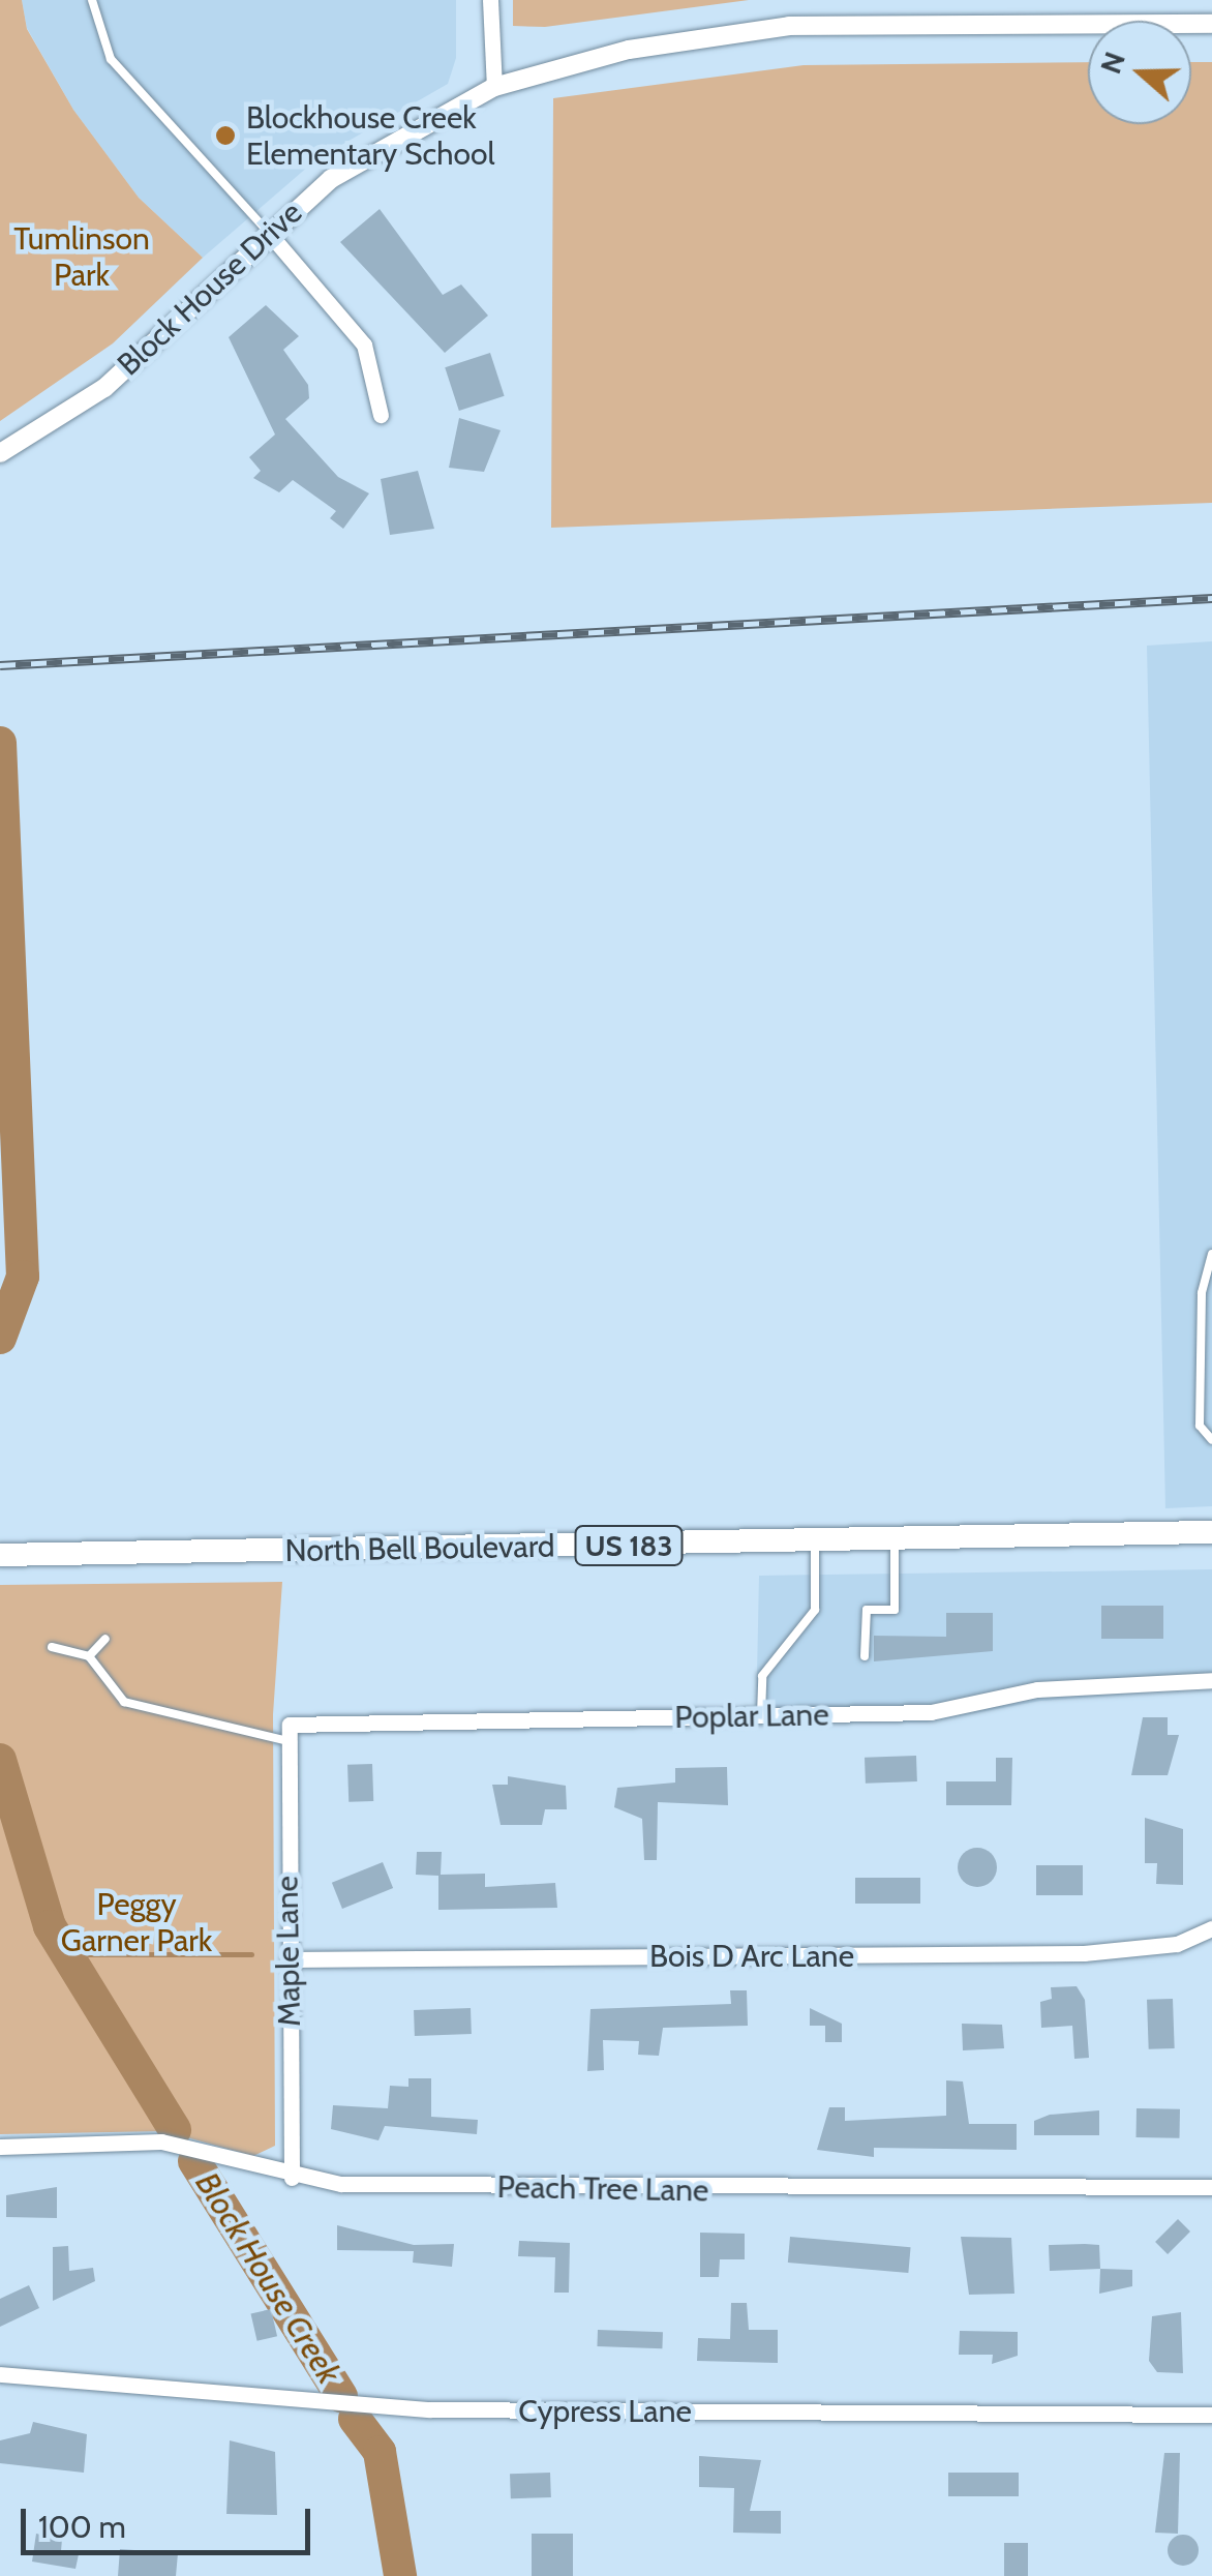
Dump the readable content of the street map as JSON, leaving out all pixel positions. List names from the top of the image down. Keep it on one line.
{"streets":{"main road":["US 183","North Bell Boulevard"],"street":["Block House Drive","Poplar Lane","Maple Lane","Bois D Arc Lane","Peach Tree Lane","Cypress Lane"]},"crossings":[["Poplar Lane","Maple Lane"],["Maple Lane","Bois D Arc Lane"],["Maple Lane","Peach Tree Lane"]],"water":["Block House Creek"],"parks":["Tumlinson Park","Peggy Garner Park"],"places":["Blockhouse Creek Elementary School"],"scale_bar":"100 m","north":"left"}
